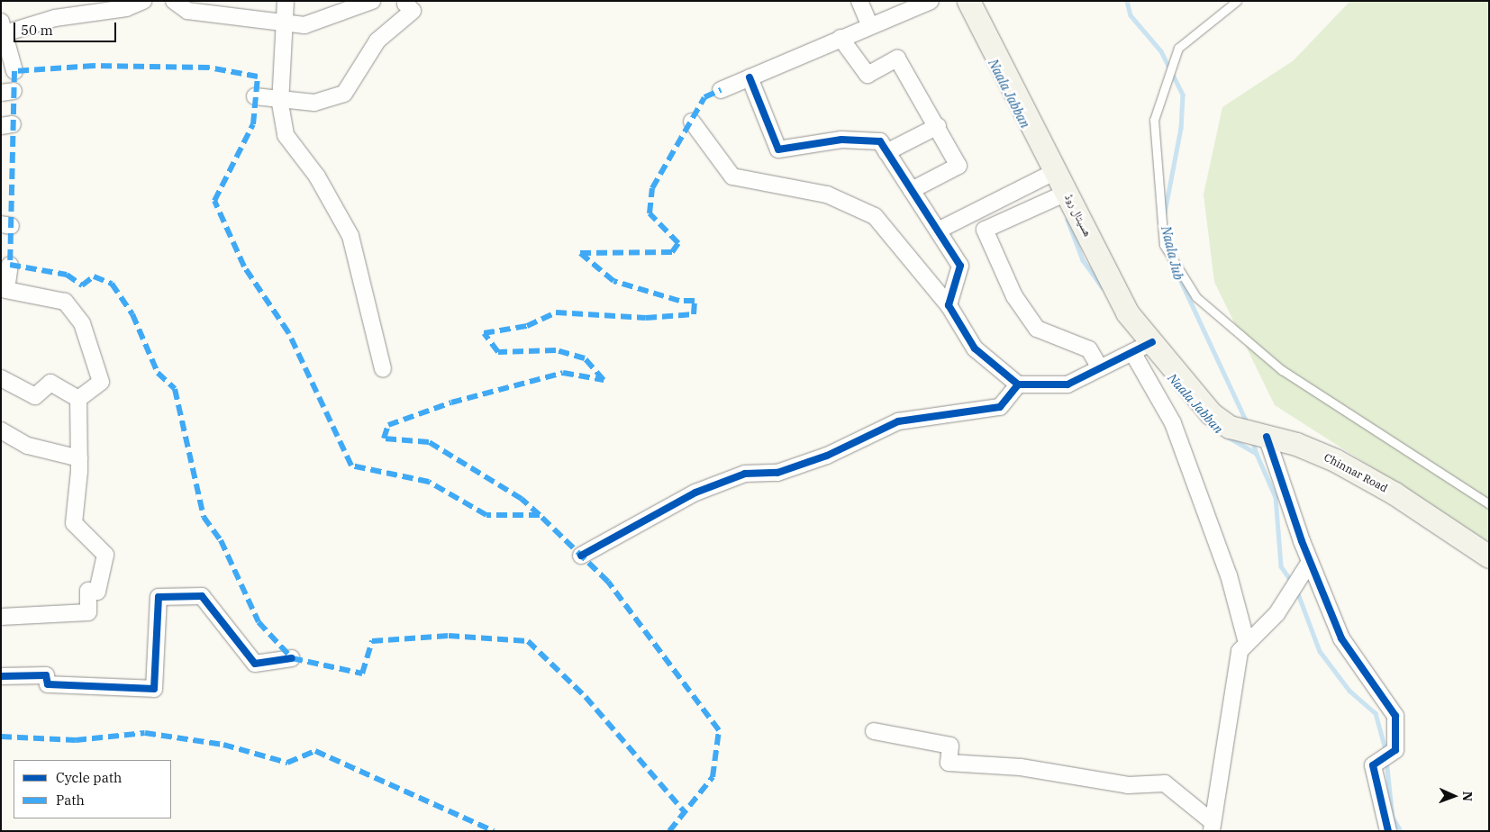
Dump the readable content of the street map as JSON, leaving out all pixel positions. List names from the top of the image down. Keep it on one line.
{"streets":{"main road":["ھسپتال روڈ","Chinnar Road"]},"crossings":[["ھسپتال روڈ","Chinnar Road"]],"water":["Naala Jabban","Naala Jub"],"legend":["Cycle path","Path"],"scale_bar":"50 m","north":"right"}
